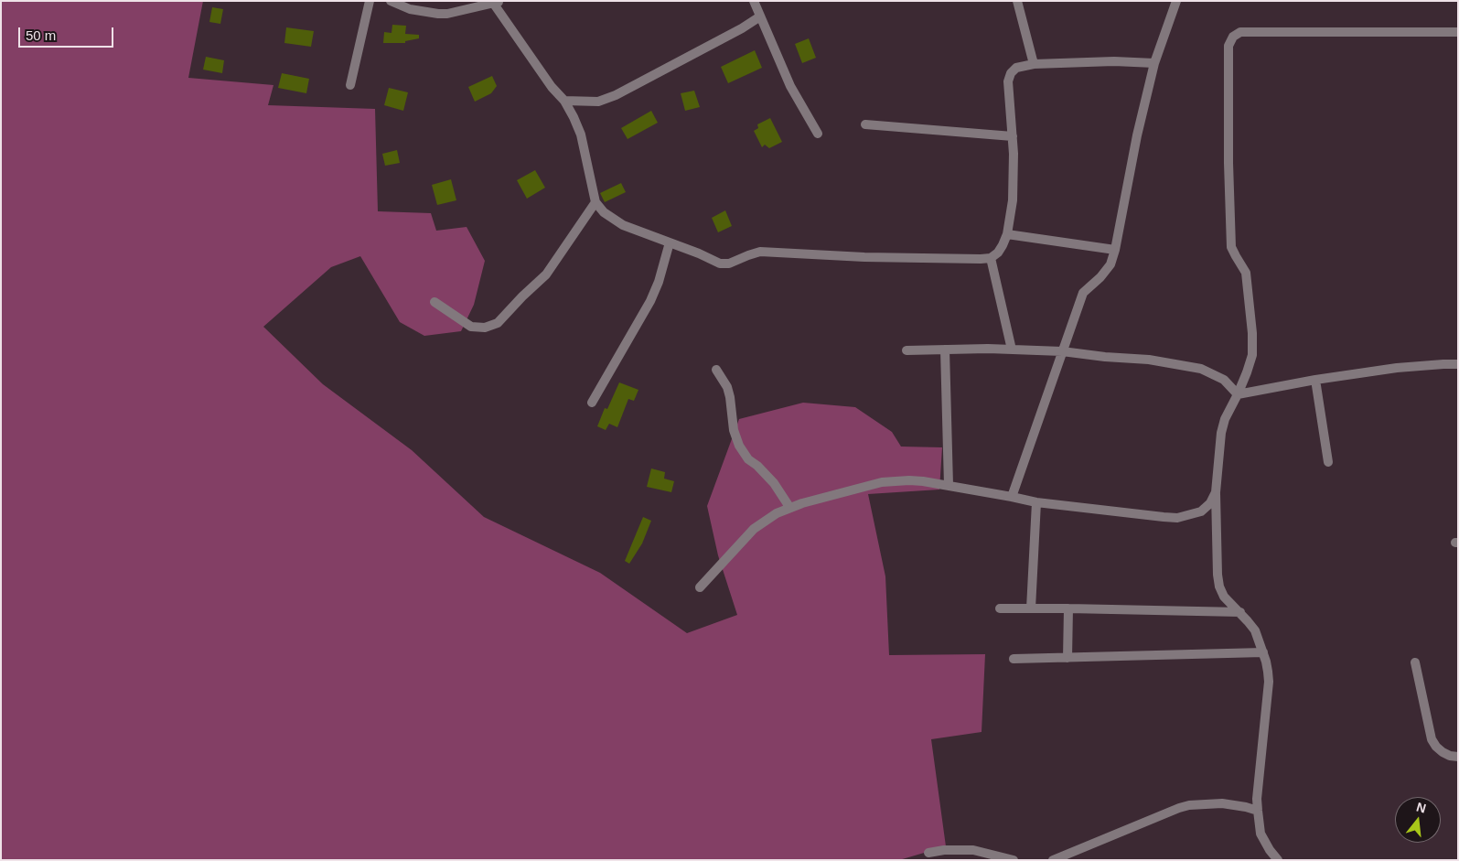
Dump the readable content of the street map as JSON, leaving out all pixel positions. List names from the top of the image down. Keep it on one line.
{"scale_bar":"50 m","north":"top"}
